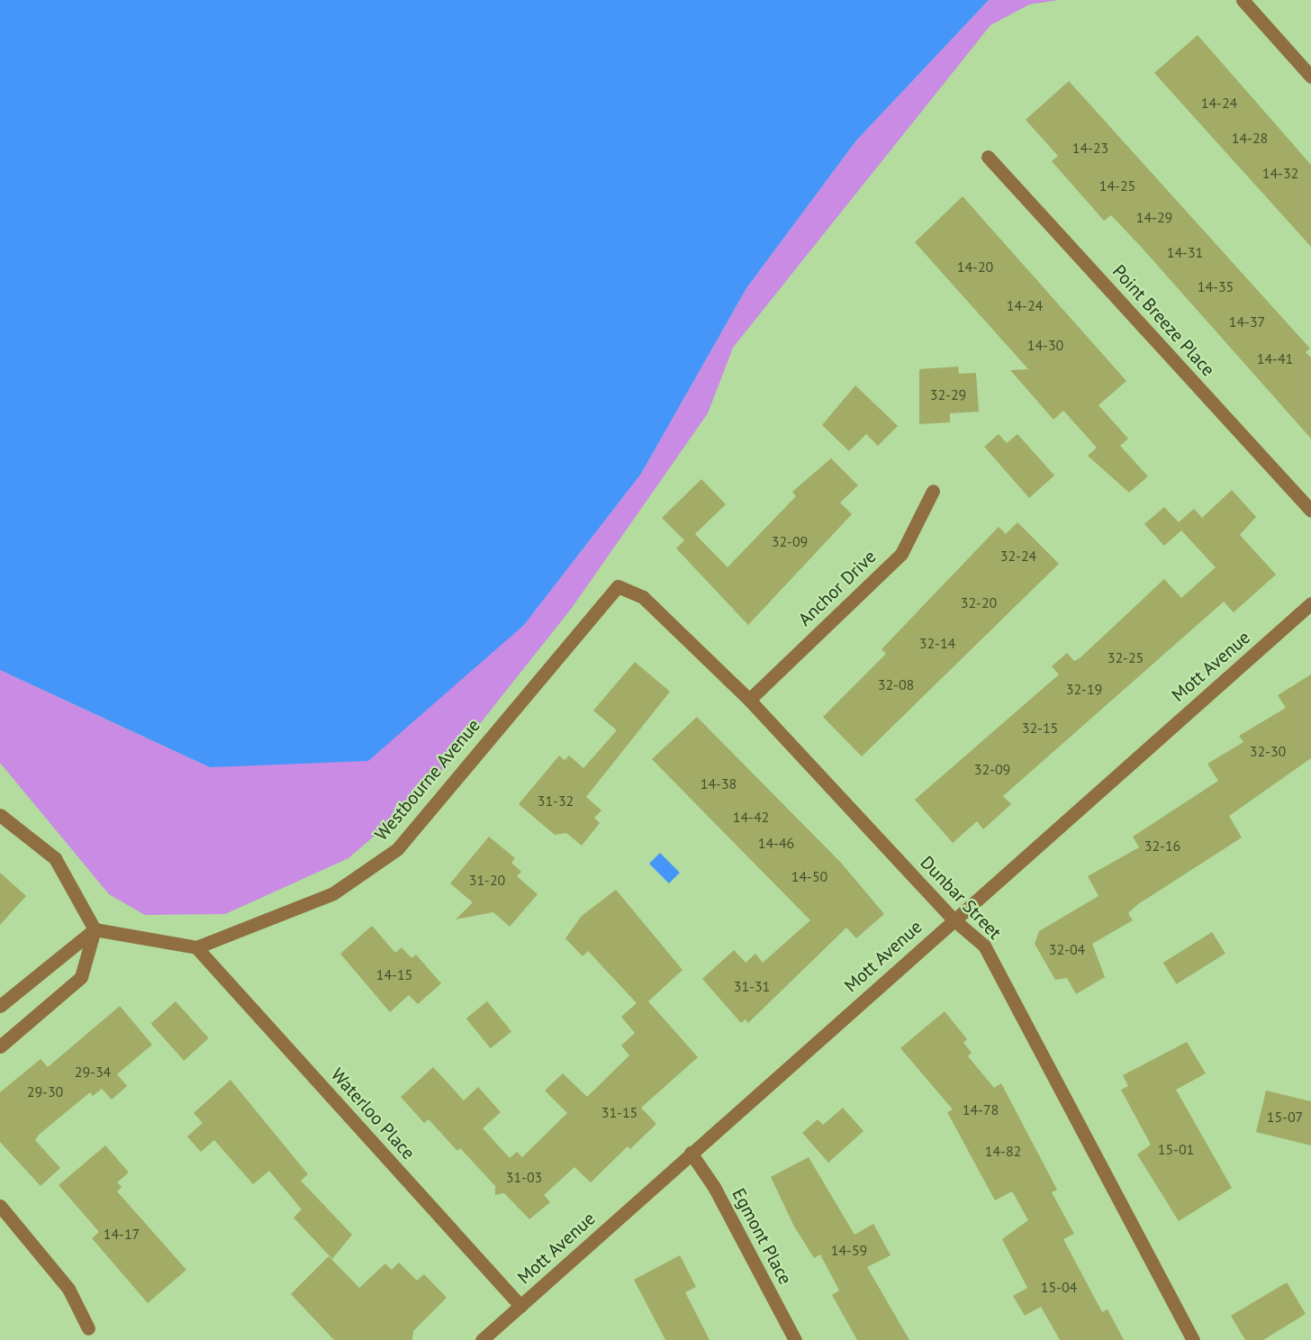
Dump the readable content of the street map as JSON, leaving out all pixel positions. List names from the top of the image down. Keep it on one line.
{"streets":{"street":["Point Breeze Place","Anchor Drive","Mott Avenue","Westbourne Avenue","Dunbar Street","Waterloo Place","Egmont Place"]},"crossings":[["Anchor Drive","Dunbar Street"],["Mott Avenue","Dunbar Street"],["Mott Avenue","Waterloo Place"],["Mott Avenue","Egmont Place"],["Westbourne Avenue","Dunbar Street"],["Westbourne Avenue","Waterloo Place"]],"house_numbers":["14-24","14-28","14-23","14-32","14-25","14-29","14-31","14-20","14-35","14-24","14-37","14-30","14-41","32-29","32-09","32-24","32-20","32-14","32-25","32-08","32-19","32-15","32-30","32-09","14-38","31-32","14-42","14-46","32-16","14-50","31-20","32-04","14-15","31-31","29-34","29-30","14-78","31-15","15-07","15-01","14-82","31-03","14-17","14-59","15-04"]}
